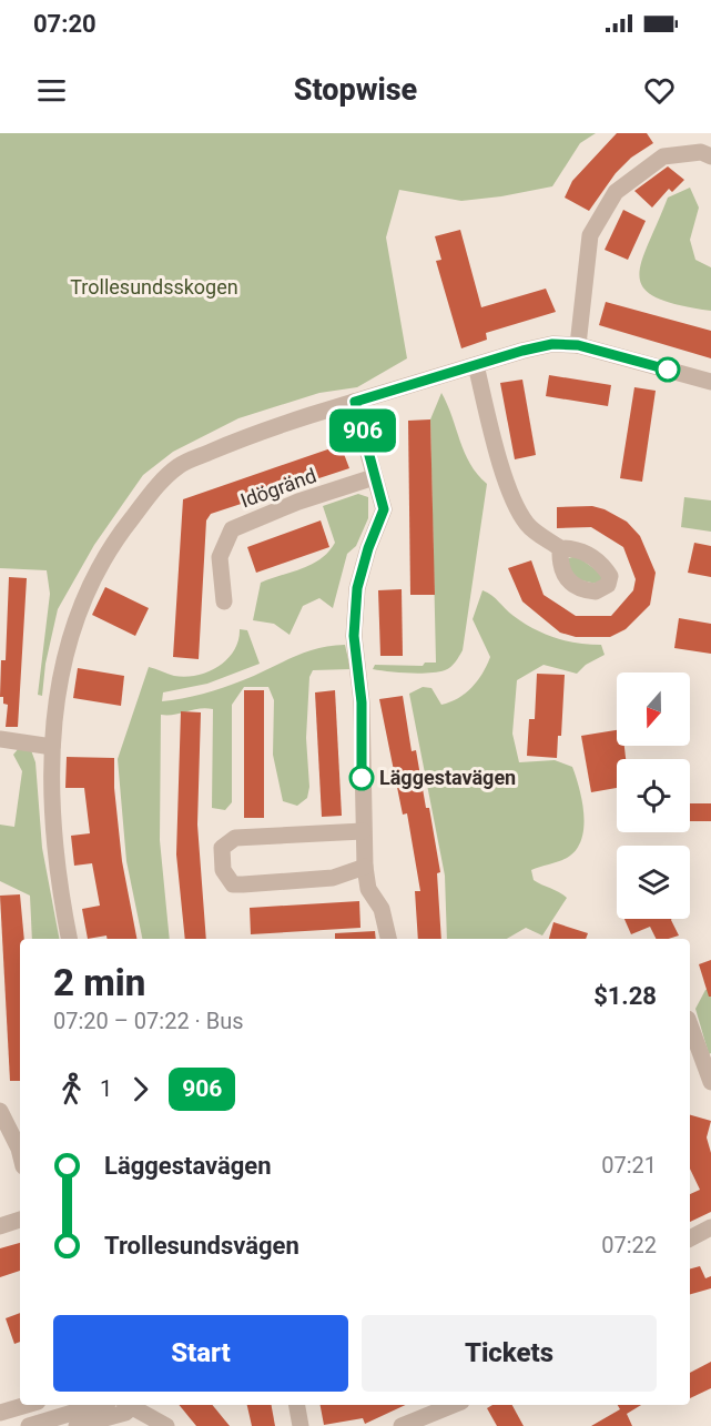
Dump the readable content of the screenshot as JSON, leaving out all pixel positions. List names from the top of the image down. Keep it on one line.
{"streets":{"street":["Idögränd"]},"parks":["Trollesundsskogen"],"places":["Läggestavägen"],"lines":["bus line 906"],"north":"bottom","page":{"status":"07:20","header":"Stopwise","on_map":"906","heading":["2 min","07:20 – 07:22 · Bus","$1.28"],"legs":["1","906"],"list":[{"name":"Läggestavägen","value":"07:21"},{"name":"Trollesundsvägen","value":"07:22"}],"buttons":["Start","Tickets"]}}
